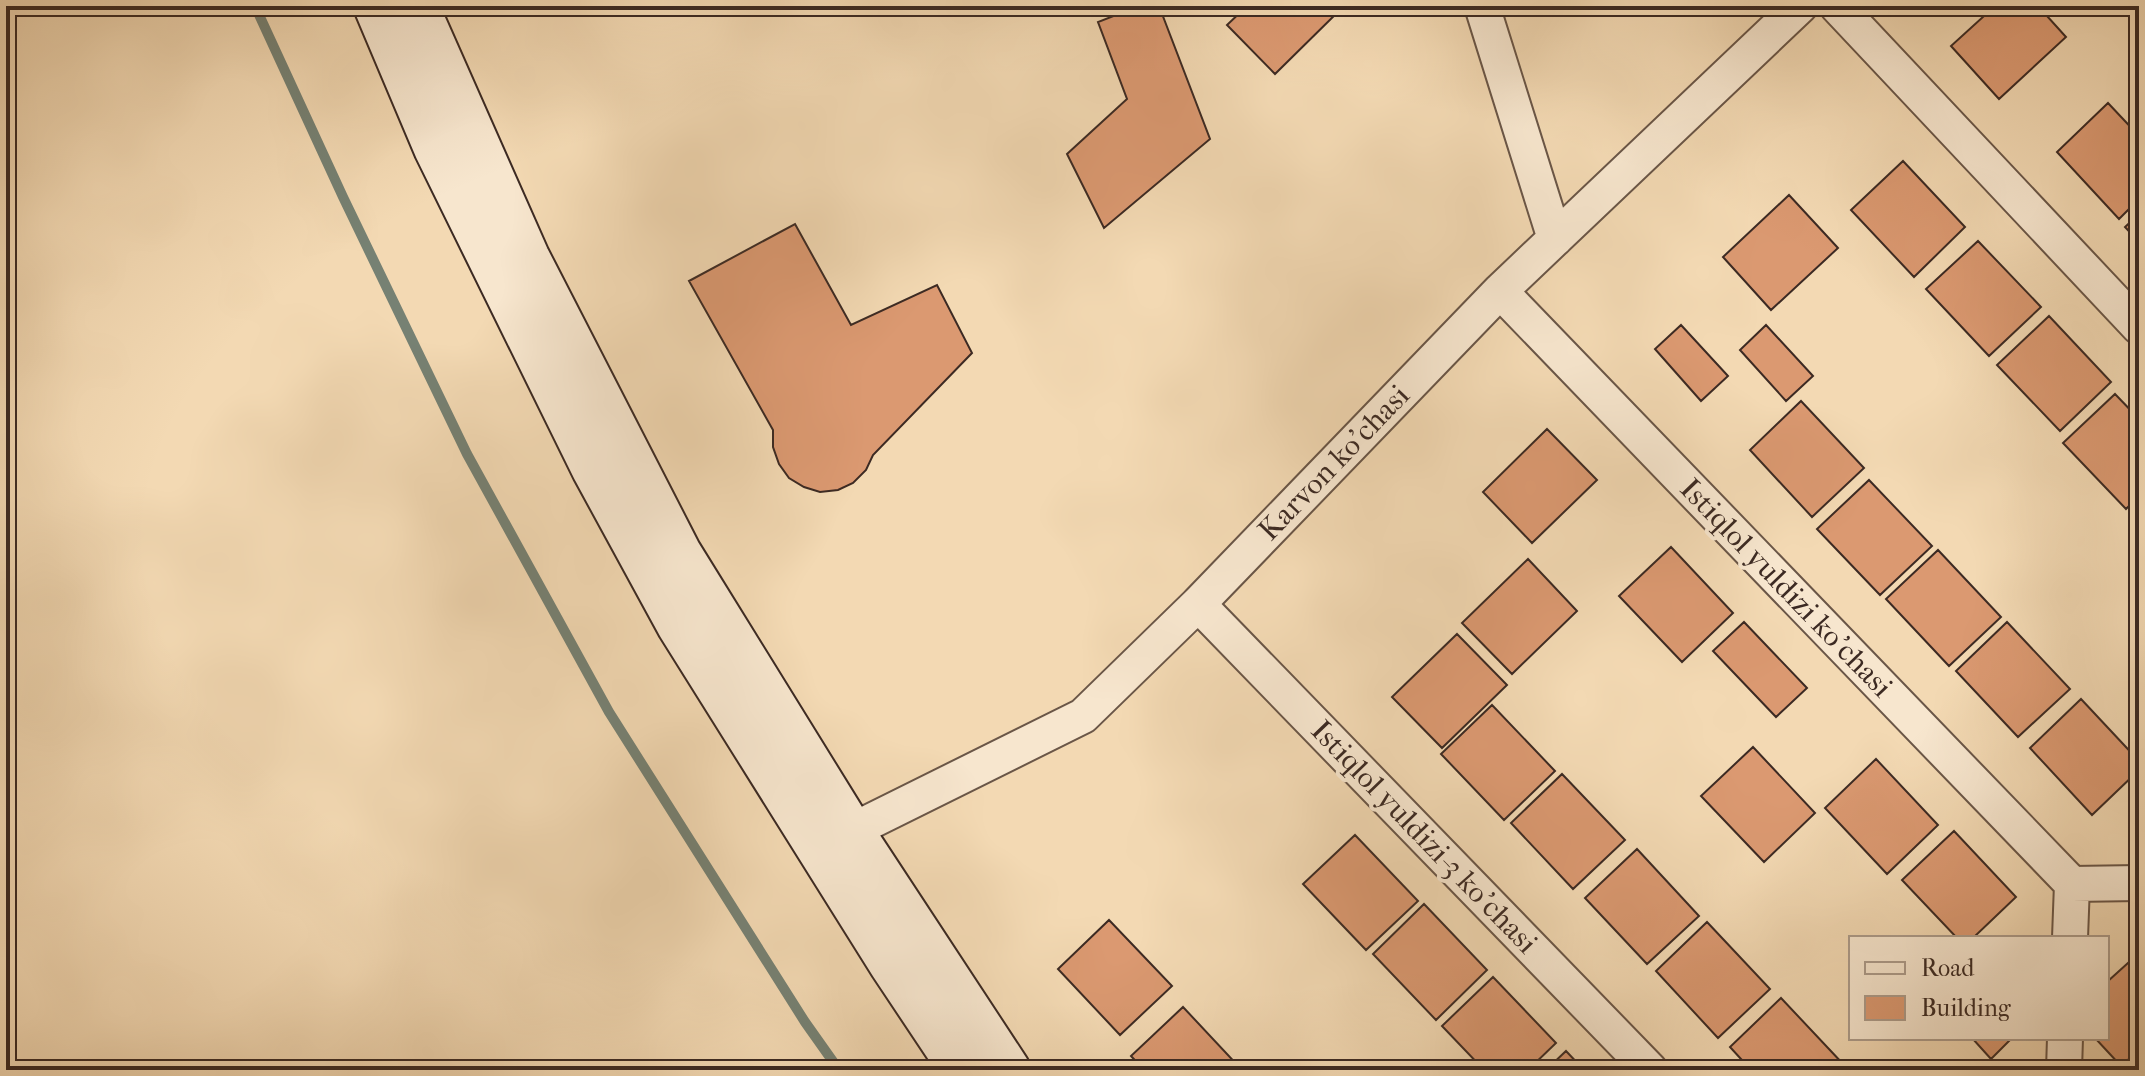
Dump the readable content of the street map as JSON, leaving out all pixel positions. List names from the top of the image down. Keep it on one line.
{"streets":{"street":["Karvon ko'chasi","Istiqlol yuldizi ko'chasi","Istiqlol yuldizi-3 ko'chasi"]},"crossings":[["Karvon ko'chasi","Istiqlol yuldizi ko'chasi"],["Karvon ko'chasi","Istiqlol yuldizi-3 ko'chasi"]],"legend":["Road","Building"]}
